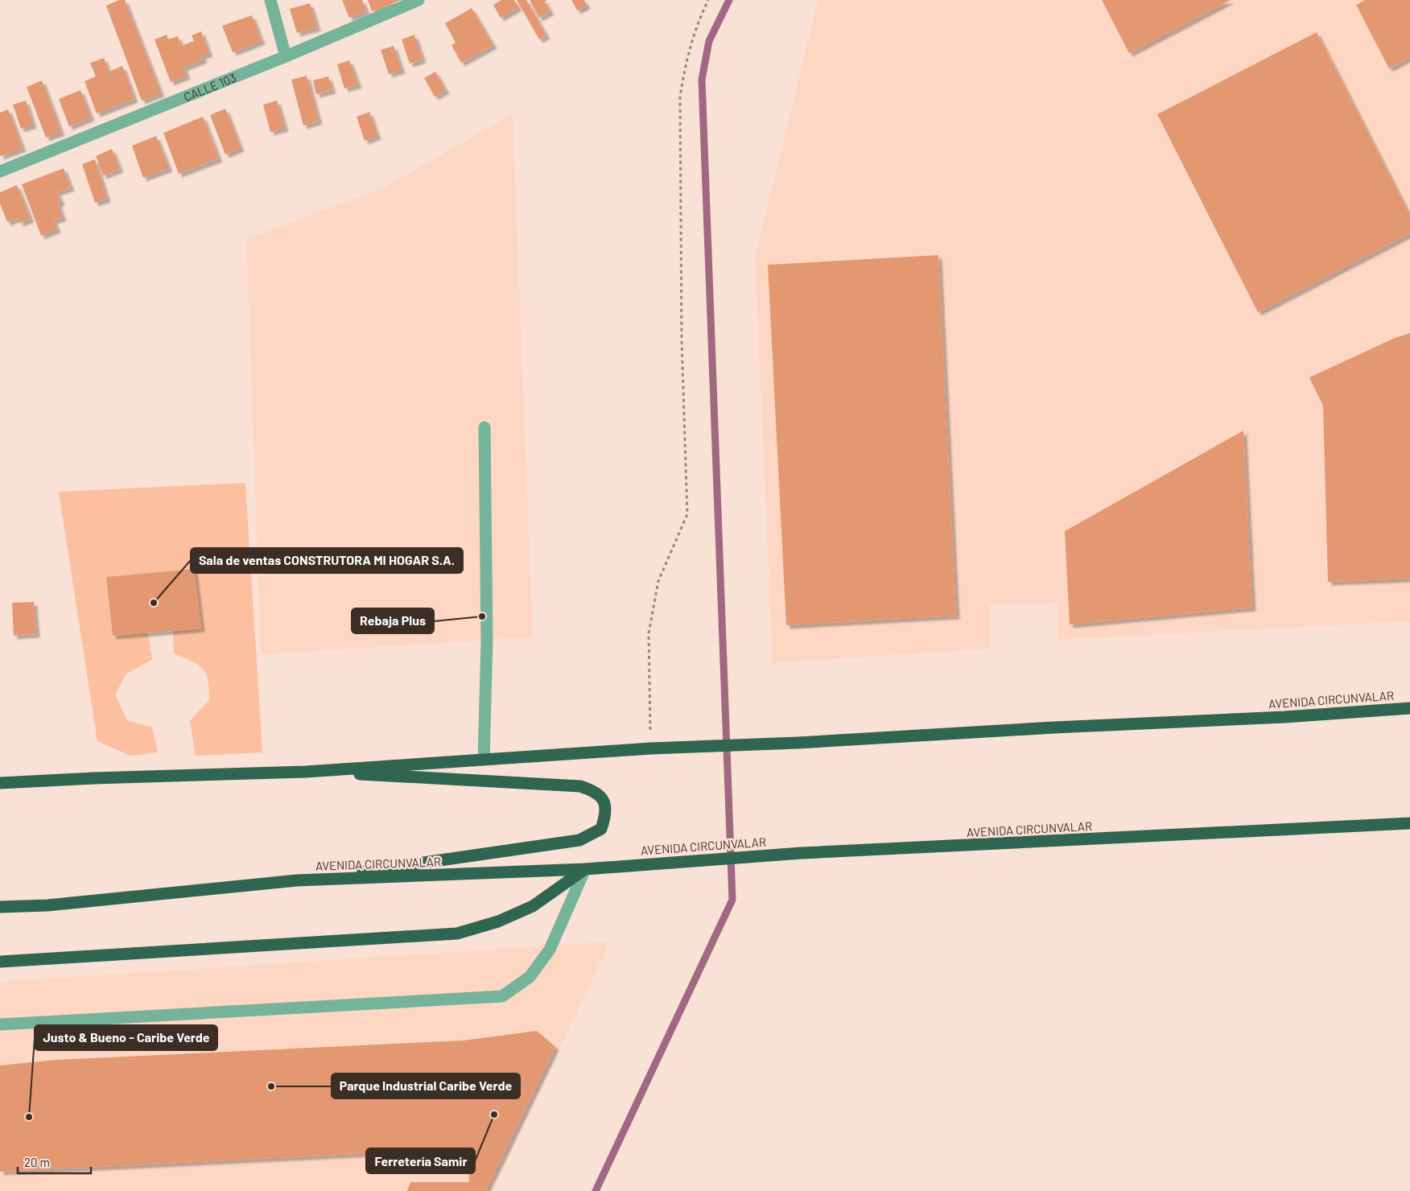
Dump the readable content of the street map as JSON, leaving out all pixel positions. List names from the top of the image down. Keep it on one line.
{"streets":{"highway":["AVENIDA CIRCUNVALAR"],"street":["CALLE 103"]},"places":["Sala de ventas CONSTRUTORA MI HOGAR S.A.","Rebaja Plus","Parque Industrial Caribe Verde","Ferretería Samir","Justo & Bueno - Caribe Verde"],"scale_bar":"20 m"}
